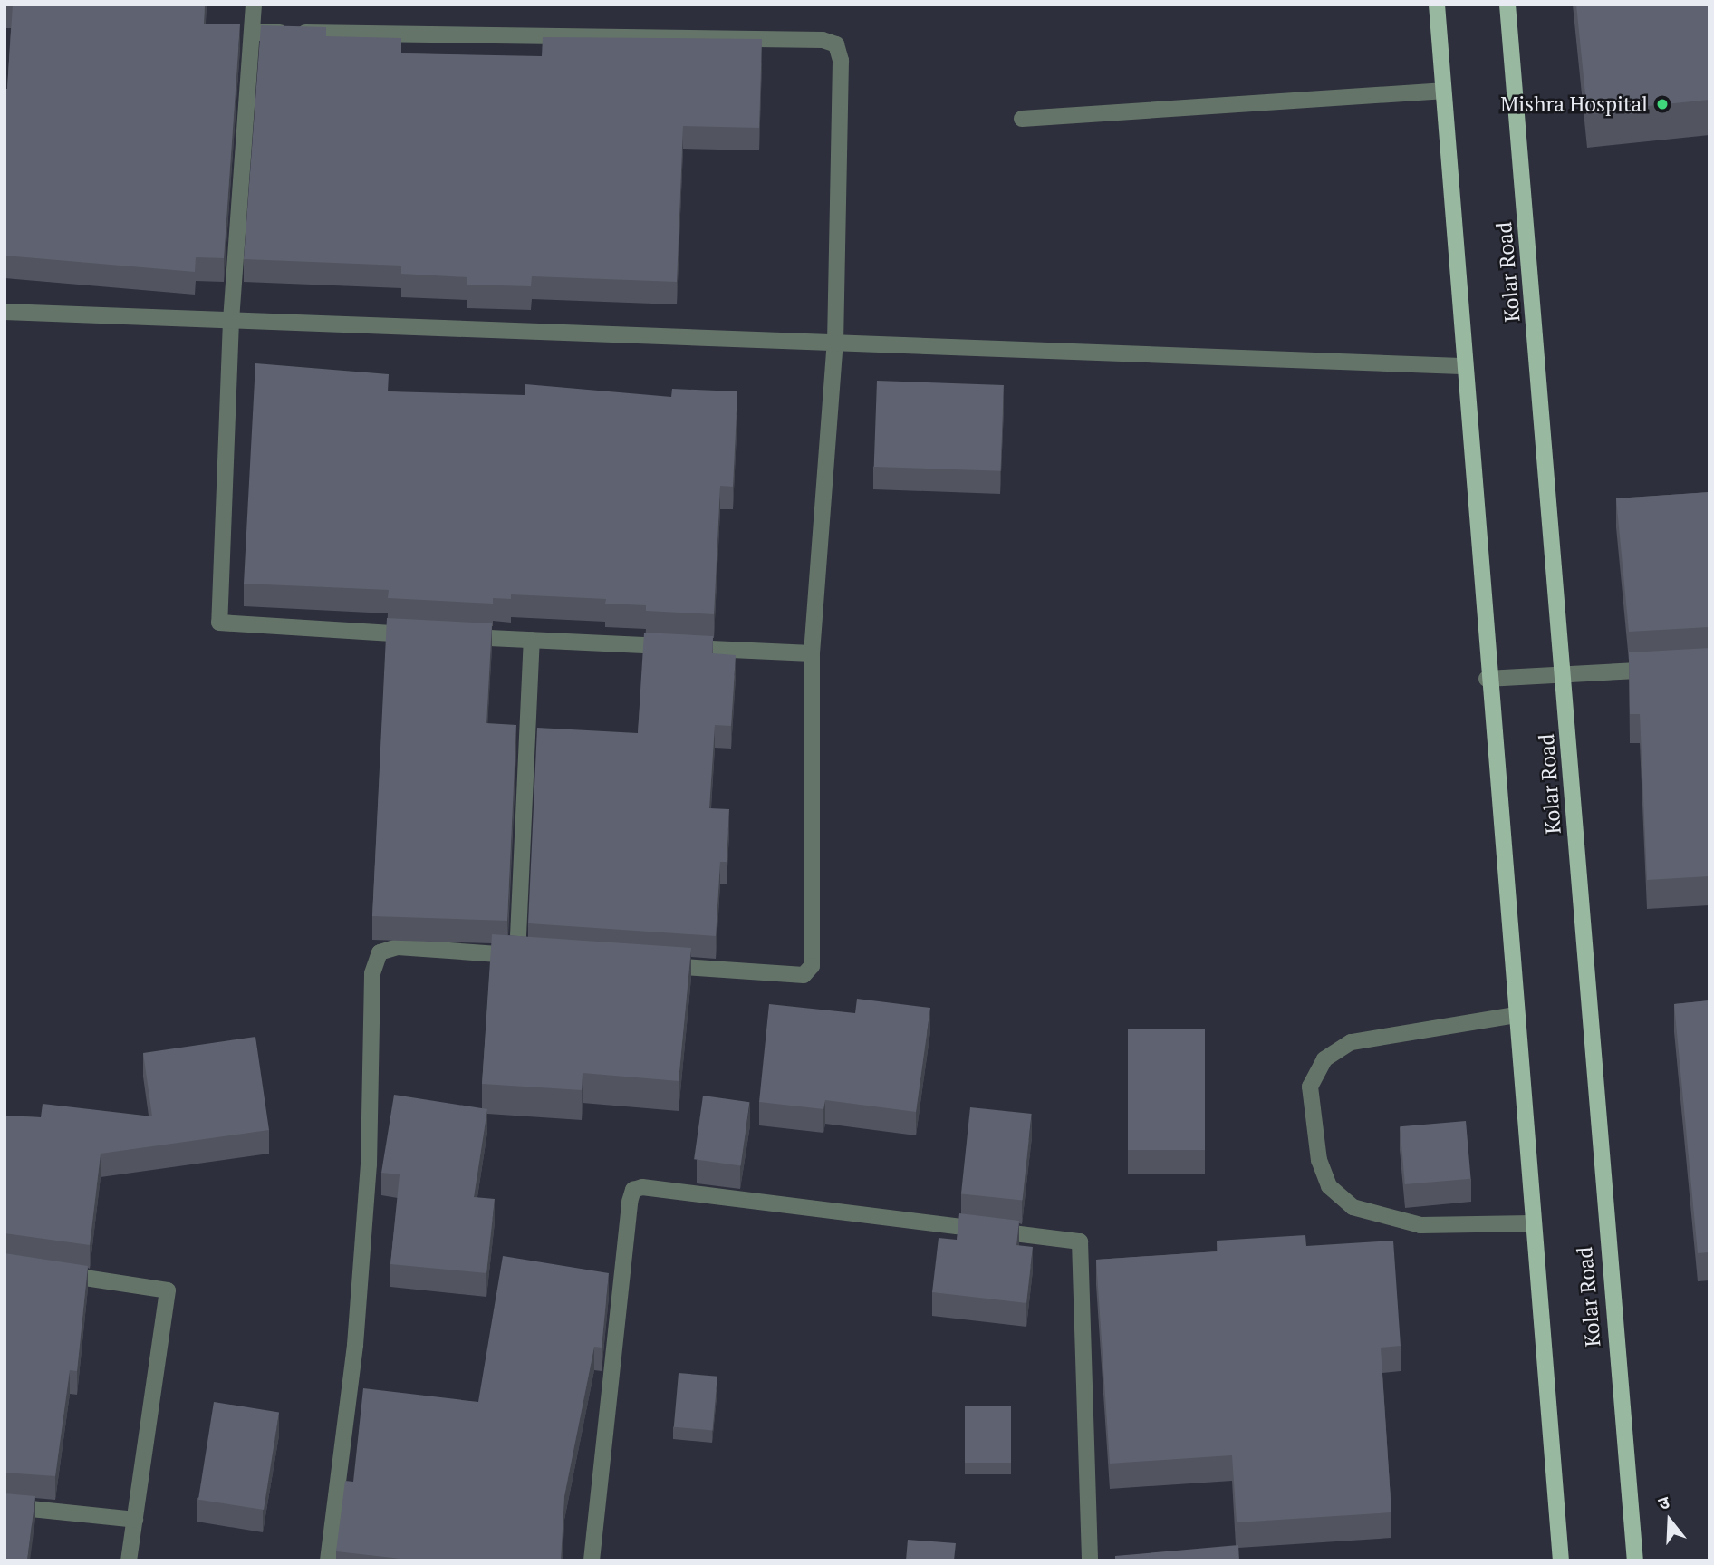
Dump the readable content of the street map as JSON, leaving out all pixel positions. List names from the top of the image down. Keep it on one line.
{"streets":{"main road":["Kolar Road"]},"places":["Mishra Hospital"],"north":"top"}
